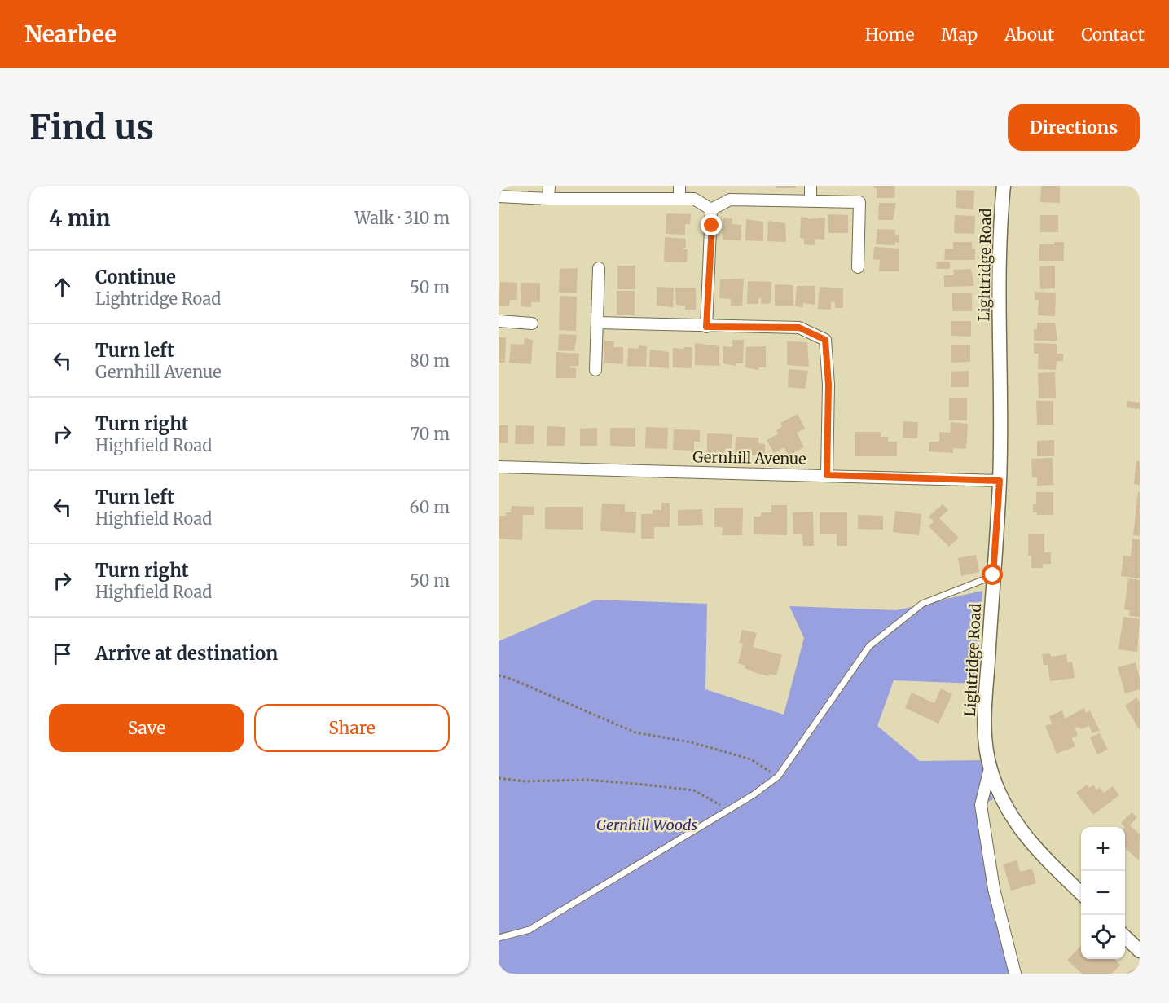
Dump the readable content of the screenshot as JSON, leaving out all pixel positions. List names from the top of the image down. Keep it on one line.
{"streets":{"street":["Lightridge Road","Gernhill Avenue"]},"crossings":[["Lightridge Road","Gernhill Avenue"]],"parks":["Gernhill Woods"],"page":{"header":"Nearbee","nav":["Home","Map","About","Contact"],"buttons":["Directions",["Save","Share"]],"title":"Find us","heading":["4 min","Walk · 310 m"],"list":[["Continue","Lightridge Road","50 m"],["Turn left","Gernhill Avenue","80 m"],["Turn right","Highfield Road","70 m"],["Turn left","Highfield Road","60 m"],["Turn right","Highfield Road","50 m"],"Arrive at destination"],"map_buttons":["+","−"]}}
